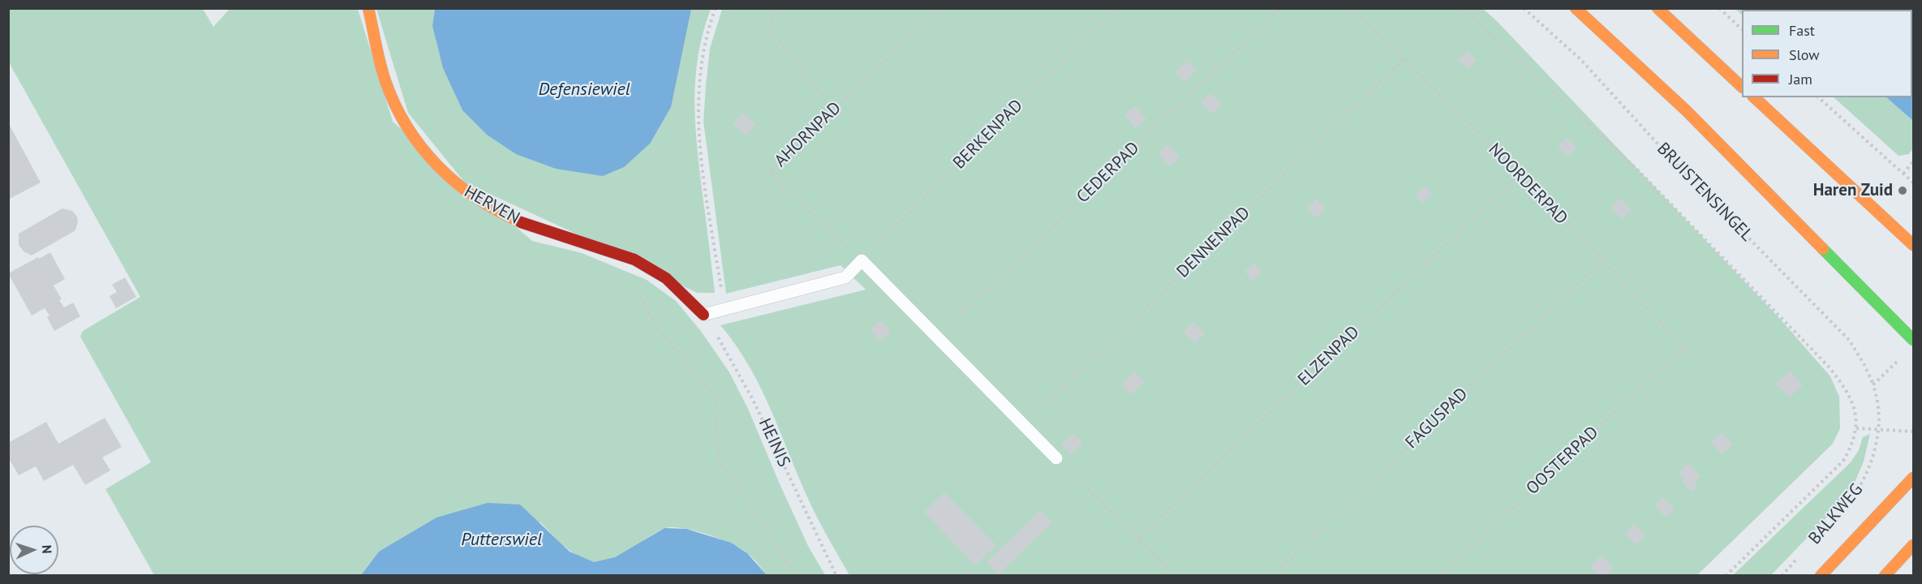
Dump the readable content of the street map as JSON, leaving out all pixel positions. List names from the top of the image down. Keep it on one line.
{"streets":{"main road":["HERVEN","BALKWEG"],"path":["AHORNPAD","BERKENPAD","CEDERPAD","NOORDERPAD","BRUISTENSINGEL","DENNENPAD","ELZENPAD","FAGUSPAD","HEINIS","OOSTERPAD"]},"crossings":[["AHORNPAD","BERKENPAD"],["NOORDERPAD","DENNENPAD"],["NOORDERPAD","ELZENPAD"],["NOORDERPAD","FAGUSPAD"],["NOORDERPAD","OOSTERPAD"],["BRUISTENSINGEL","BALKWEG"],["HERVEN","HEINIS"]],"water":["Defensiewiel","Putterswiel"],"places":["Haren Zuid"],"legend":["Fast","Slow","Jam"],"north":"right"}
